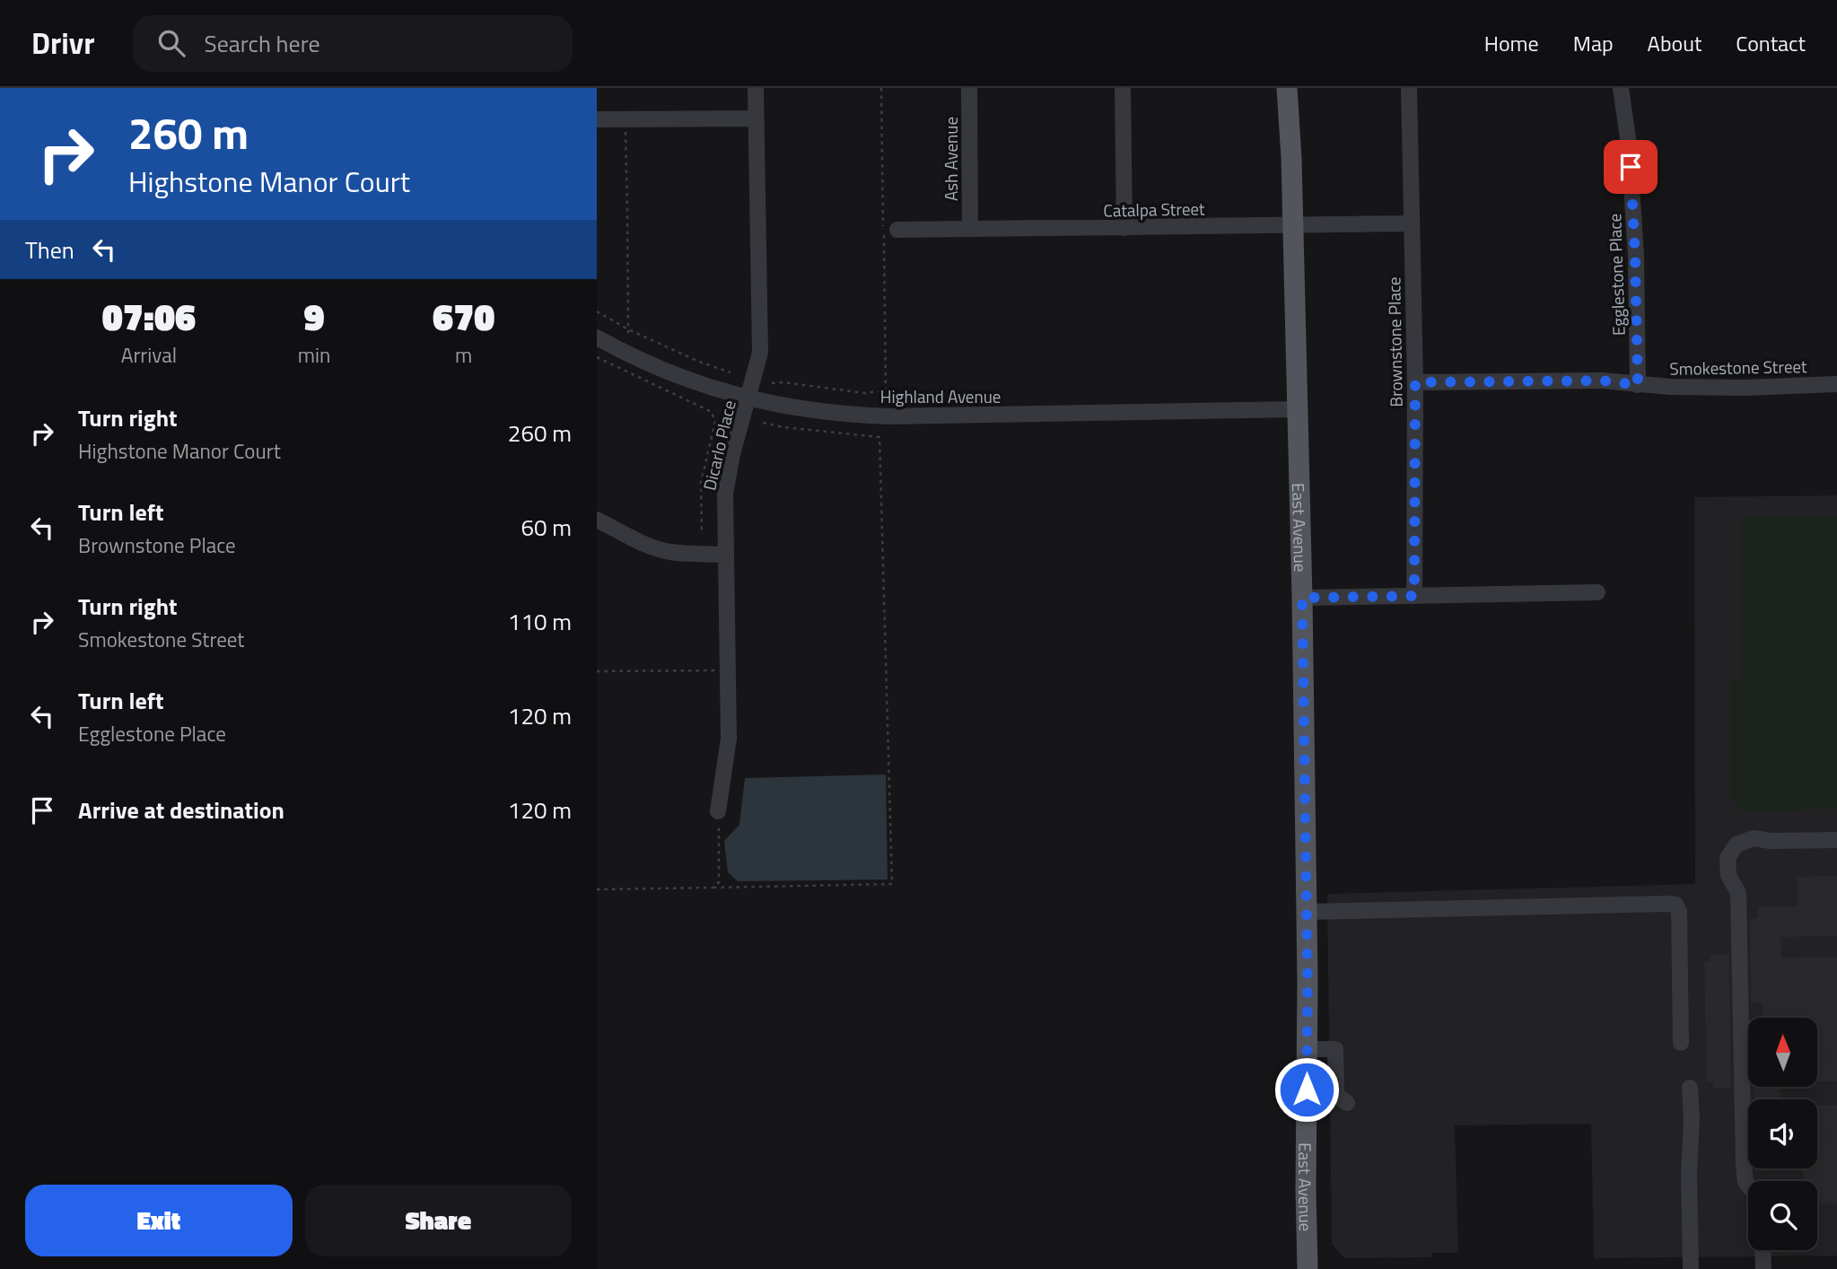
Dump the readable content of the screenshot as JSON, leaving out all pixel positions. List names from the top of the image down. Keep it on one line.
{"streets":{"main road":["East Avenue"],"street":["Ash Avenue","Catalpa Street","Egglestone Place","Brownstone Place","Smokestone Street","Highland Avenue","Dicarlo Place"]},"crossings":[["Ash Avenue","Catalpa Street"],["Catalpa Street","Brownstone Place"],["Catalpa Street","East Avenue"],["Egglestone Place","Smokestone Street"],["Brownstone Place","Smokestone Street"],["Highland Avenue","Dicarlo Place"],["Highland Avenue","East Avenue"]],"north":"top","page":{"header":"Drivr","search":"Search here","nav":["Home","Map","About","Contact"],"turn":["260 m","Highstone Manor Court"],"then":"Then","eta":["07:06","Arrival","9","min","670","m"],"list":[{"name":"Turn right","note":"Highstone Manor Court","value":"260 m"},{"name":"Turn left","note":"Brownstone Place","value":"60 m"},{"name":"Turn right","note":"Smokestone Street","value":"110 m"},{"name":"Turn left","note":"Egglestone Place","value":"120 m"},{"name":"Arrive at destination","value":"120 m"}],"buttons":["Exit","Share"]}}
